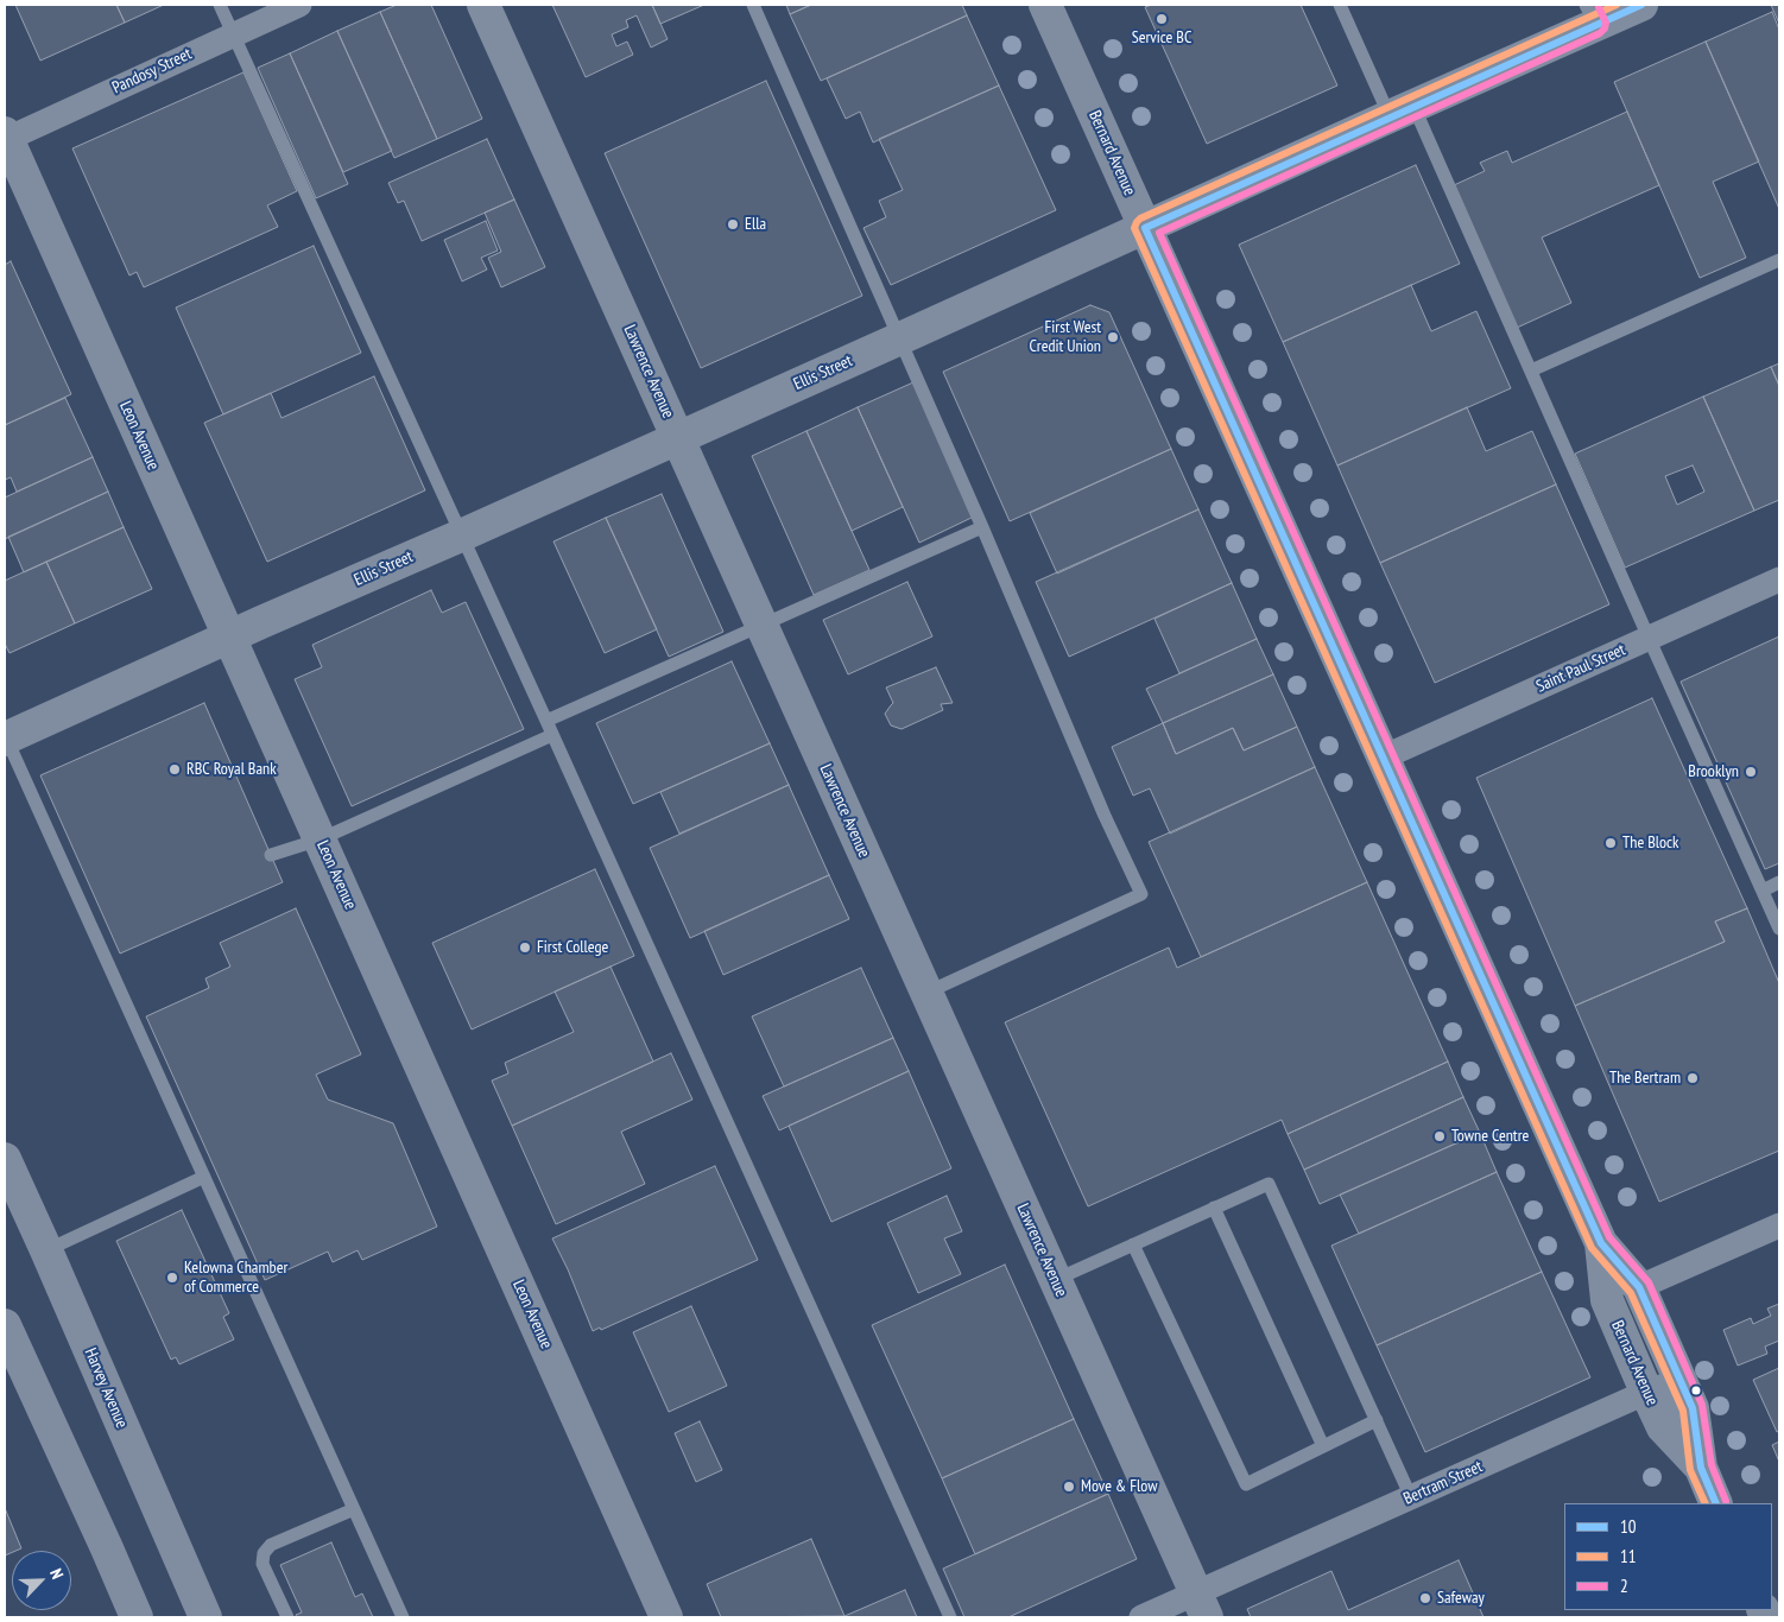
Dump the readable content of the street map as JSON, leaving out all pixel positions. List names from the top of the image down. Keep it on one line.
{"streets":{"highway":["Harvey Avenue"],"street":["Pandosy Street","Bernard Avenue","Lawrence Avenue","Ellis Street","Leon Avenue","Saint Paul Street","Bertram Street"]},"crossings":[["Pandosy Street","Leon Avenue"],["Bernard Avenue","Ellis Street"],["Bernard Avenue","Saint Paul Street"],["Bernard Avenue","Bertram Street"],["Lawrence Avenue","Ellis Street"],["Lawrence Avenue","Bertram Street"],["Ellis Street","Leon Avenue"]],"places":["Service BC","Ella","First West Credit Union","RBC Royal Bank","Brooklyn","The Block","First College","The Bertram","Towne Centre","Kelowna Chamber of Commerce","Move & Flow","Safeway"],"lines":["transit line 10","transit line 11","transit line 2"],"legend":["10","11","2"],"north":"top right"}
